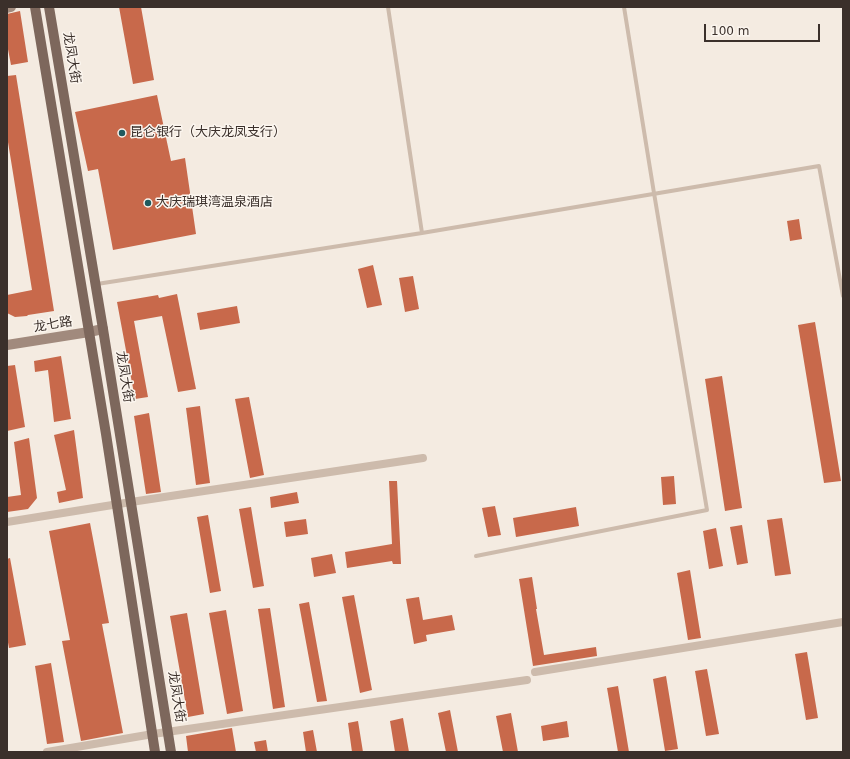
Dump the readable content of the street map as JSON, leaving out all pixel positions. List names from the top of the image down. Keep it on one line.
{"streets":{"main road":["龙凤大街"],"street":["龙七路"]},"crossings":[["龙凤大街","龙七路"]],"places":["昆仑银行（大庆龙凤支行）","大庆瑞琪湾温泉酒店"],"scale_bar":"100 m"}
